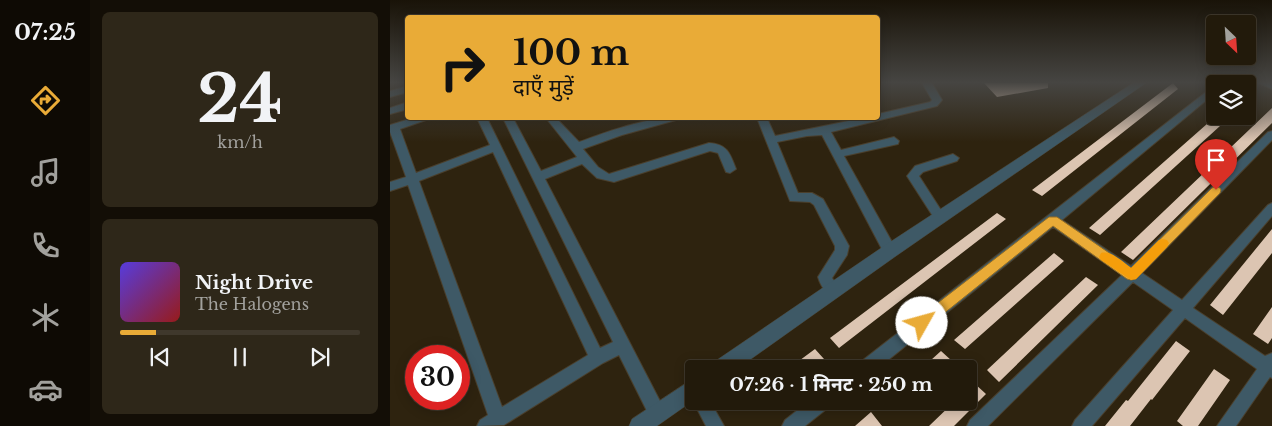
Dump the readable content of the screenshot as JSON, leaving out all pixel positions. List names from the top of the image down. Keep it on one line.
{"north":"bottom right","page":{"tabs":"07:25","tile":["24","km/h"],"turn":["100 m","दाएँ मुड़ें"],"song":["Night Drive","The Halogens"],"limit":"30","trip":"07:26 · 1 मिनट · 250 m"}}
